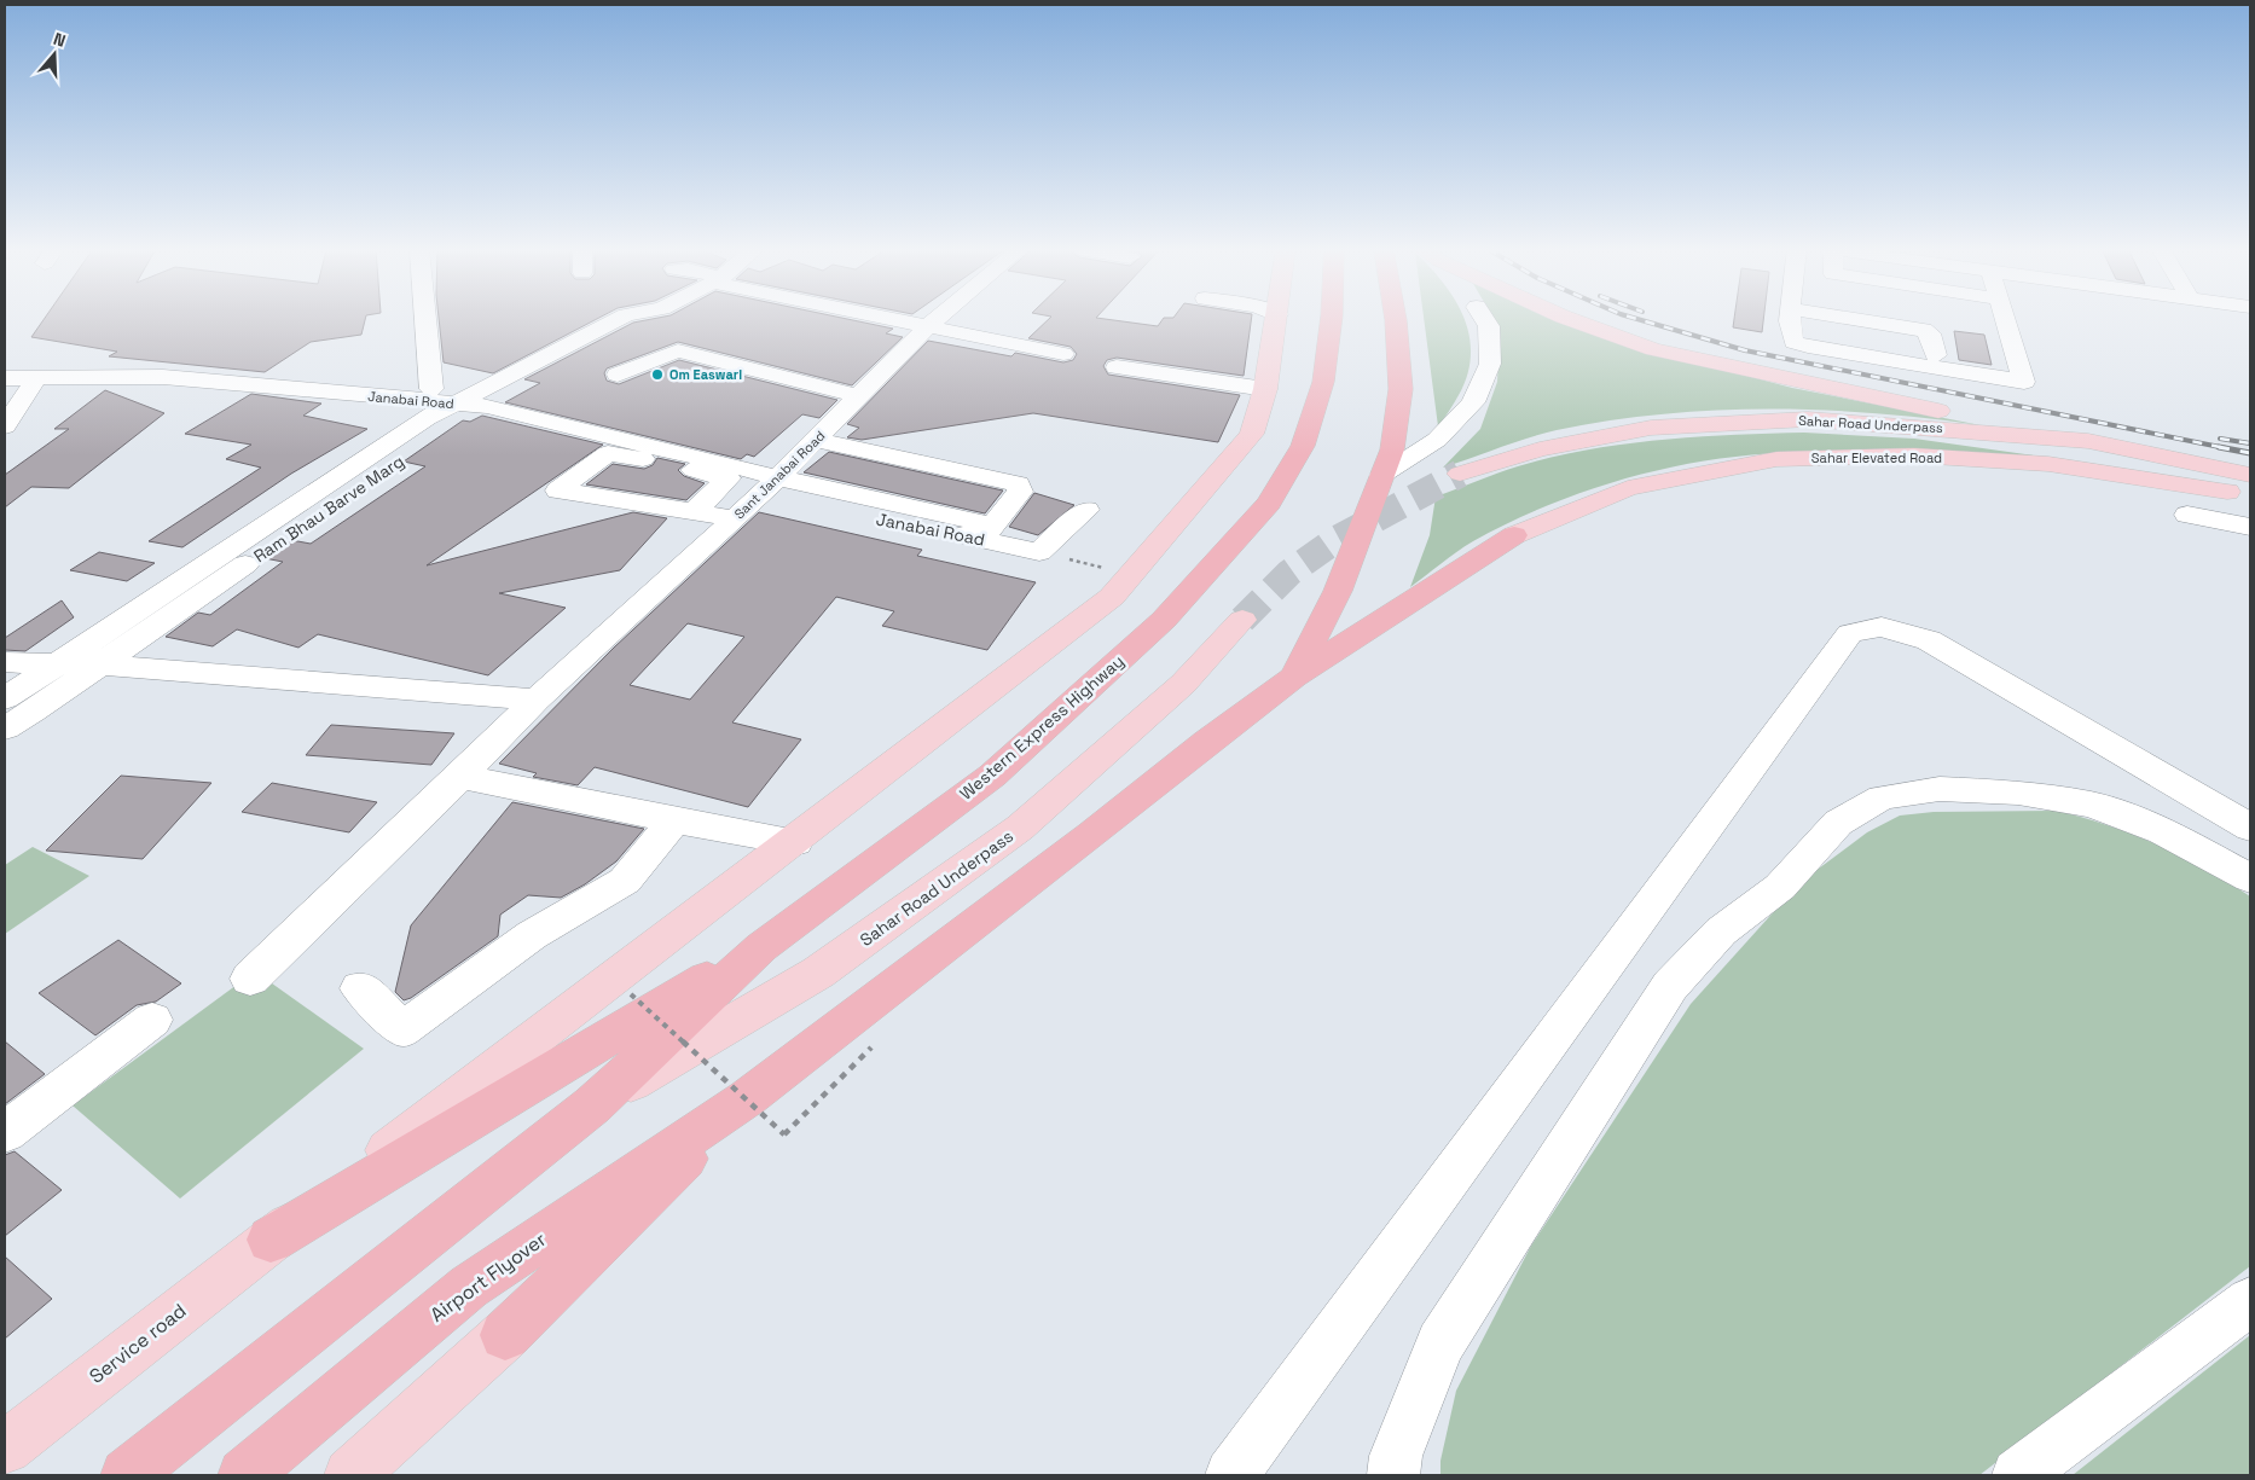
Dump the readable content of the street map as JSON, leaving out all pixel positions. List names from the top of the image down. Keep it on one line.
{"streets":{"highway":["Western Express Highway","Airport Flyover"],"main road":["Sahar Road Underpass","Sahar Elevated Road","Service road"],"street":["Janabai Road","Sant Janabai Road","Ram Bhau Barve Marg"]},"crossings":[["Janabai Road","Sant Janabai Road"],["Janabai Road","Ram Bhau Barve Marg"],["Sahar Road Underpass","Sahar Elevated Road"],["Sahar Road Underpass","Western Express Highway"]],"places":["Om Easwari"],"north":"top"}
